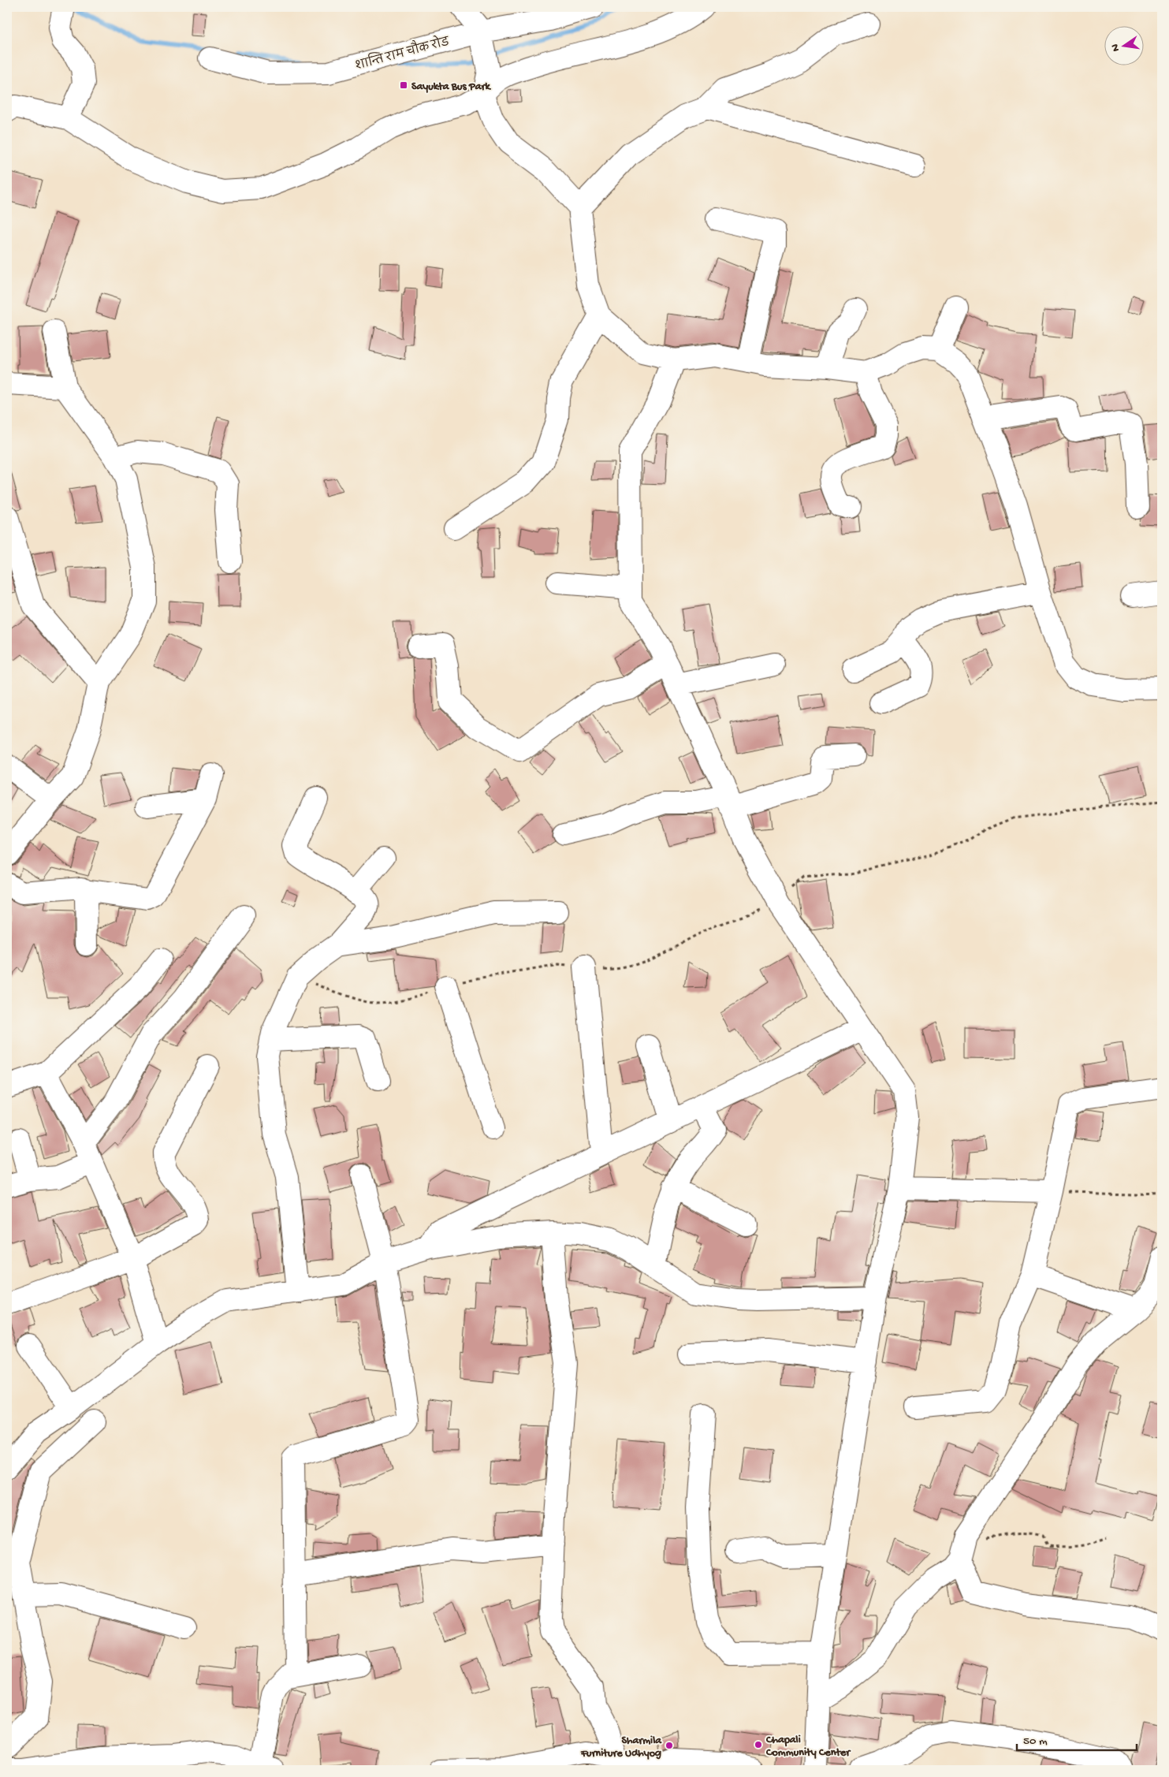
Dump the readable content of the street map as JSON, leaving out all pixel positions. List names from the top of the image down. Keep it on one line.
{"streets":{"street":["शान्ति राम चौक रोड"]},"places":{"transit":["Sayukta Bus Park"],"other":["Chapali Community Center","Sharmila Furniture Udhyog"]},"scale_bar":"50 m","north":"left"}
